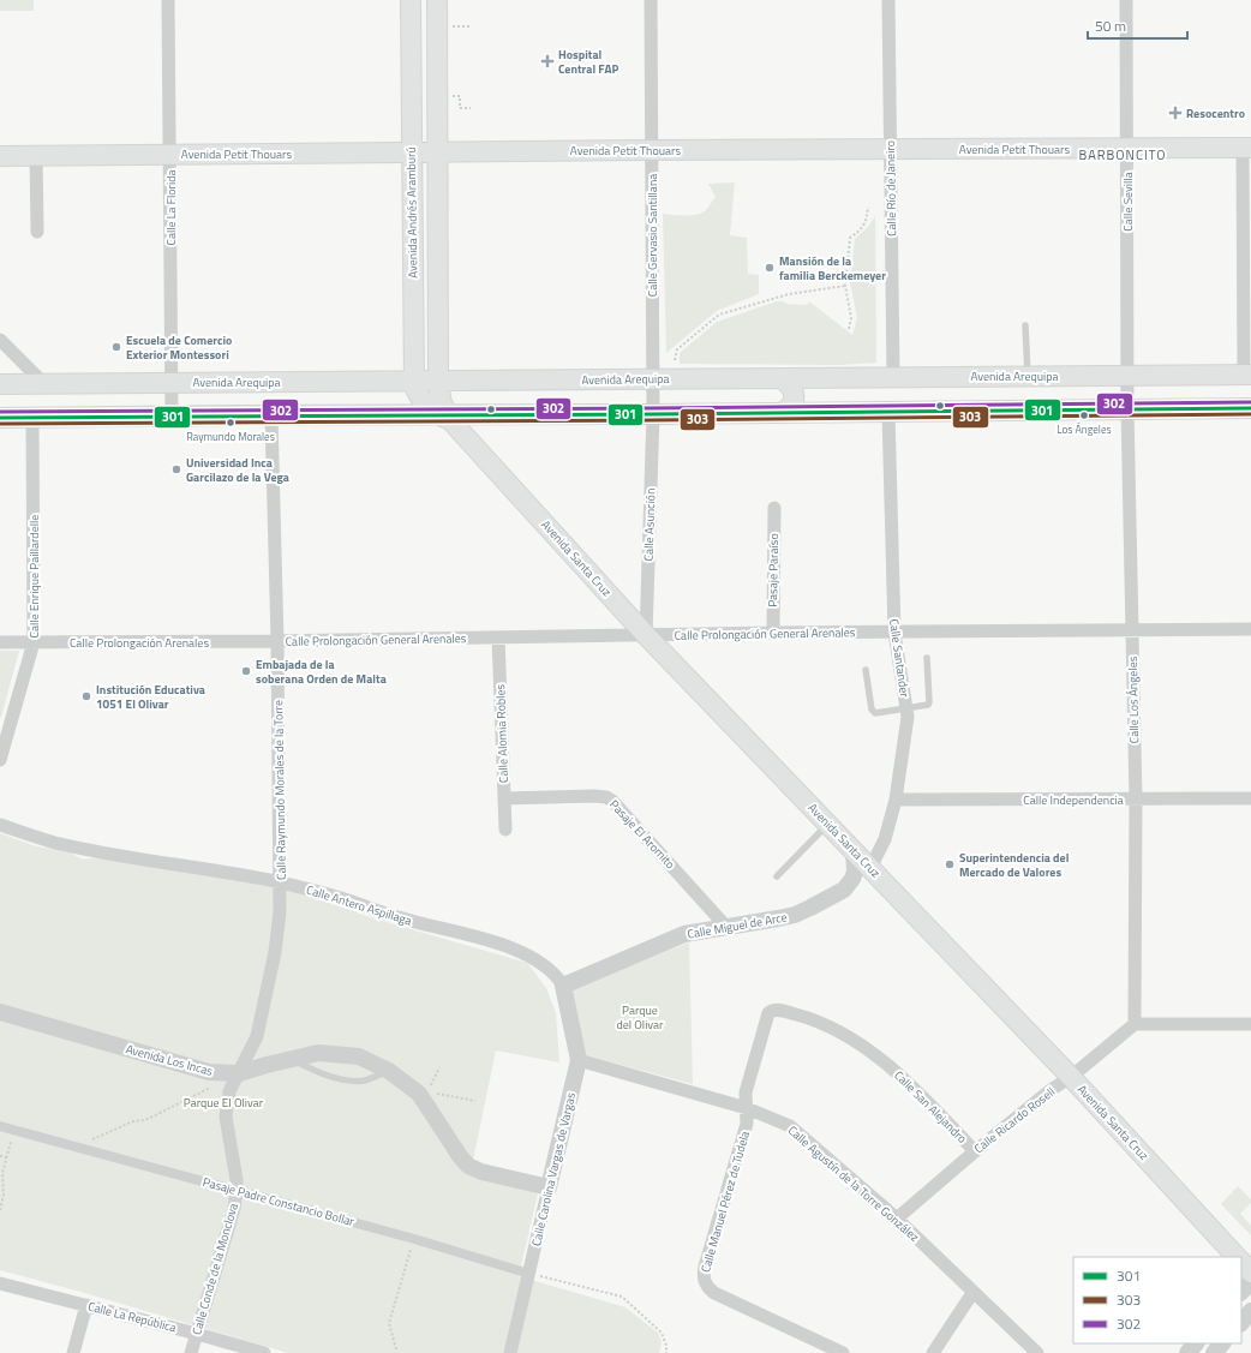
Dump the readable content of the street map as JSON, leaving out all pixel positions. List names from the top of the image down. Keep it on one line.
{"streets":{"main road":["Avenida Petit Thouars","Avenida Andrés Aramburú","Avenida Arequipa","Avenida Santa Cruz"],"street":["Calle Río de Janeiro","Calle Sevilla","Calle La Florida","Calle Gervasio Santillana","Calle Asunción","Pasaje Paraíso","Calle Enrique Paillardelle","Calle Prolongación General Arenales","Calle Prolongación Arenales","Calle Santander","Calle Los Ángeles","Calle Alomia Robles","Calle Raymundo Morales de la Torre","Calle Independencia","Pasaje El Aromito","Calle Antero Aspillaga","Calle Miguel de Arce","Avenida Los Incas","Calle San Alejandro","Calle Ricardo Rosell","Calle Carolina Vargas de Vargas","Calle Agustín de la Torre González","Pasaje Padre Constancio Bollar","Calle Manuel Pérez de Tudela","Calle Conde de la Monclova","Calle La República"]},"crossings":[["Avenida Petit Thouars","Calle Río de Janeiro"],["Avenida Petit Thouars","Calle Sevilla"],["Avenida Petit Thouars","Calle La Florida"],["Avenida Petit Thouars","Avenida Andrés Aramburú"],["Avenida Petit Thouars","Calle Gervasio Santillana"],["Calle Río de Janeiro","Avenida Arequipa"],["Calle Sevilla","Avenida Arequipa"],["Calle Sevilla","Calle Los Ángeles"],["Calle La Florida","Avenida Arequipa"],["Avenida Andrés Aramburú","Avenida Arequipa"],["Avenida Andrés Aramburú","Avenida Santa Cruz"],["Calle Gervasio Santillana","Avenida Arequipa"],["Calle Gervasio Santillana","Calle Asunción"],["Avenida Arequipa","Calle Los Ángeles"],["Calle Asunción","Avenida Santa Cruz"],["Calle Asunción","Calle Prolongación General Arenales"],["Avenida Santa Cruz","Calle Prolongación General Arenales"],["Avenida Santa Cruz","Calle Santander"],["Avenida Santa Cruz","Calle Miguel de Arce"],["Avenida Santa Cruz","Calle Ricardo Rosell"],["Pasaje Paraíso","Calle Prolongación General Arenales"],["Calle Enrique Paillardelle","Calle Prolongación Arenales"],["Calle Prolongación General Arenales","Calle Prolongación Arenales"],["Calle Prolongación General Arenales","Calle Santander"],["Calle Prolongación General Arenales","Calle Los Ángeles"],["Calle Prolongación General Arenales","Calle Alomia Robles"],["Calle Prolongación General Arenales","Calle Raymundo Morales de la Torre"],["Calle Prolongación Arenales","Calle Raymundo Morales de la Torre"],["Calle Santander","Calle Independencia"],["Calle Los Ángeles","Calle Independencia"],["Calle Los Ángeles","Calle Ricardo Rosell"],["Calle Alomia Robles","Pasaje El Aromito"],["Calle Raymundo Morales de la Torre","Calle Antero Aspillaga"],["Calle Raymundo Morales de la Torre","Avenida Los Incas"],["Calle Raymundo Morales de la Torre","Calle Conde de la Monclova"],["Pasaje El Aromito","Calle Miguel de Arce"],["Calle Antero Aspillaga","Calle Miguel de Arce"],["Calle Antero Aspillaga","Calle Carolina Vargas de Vargas"],["Calle Miguel de Arce","Calle Carolina Vargas de Vargas"],["Avenida Los Incas","Calle Carolina Vargas de Vargas"],["Avenida Los Incas","Calle Conde de la Monclova"],["Calle San Alejandro","Calle Ricardo Rosell"],["Calle San Alejandro","Calle Agustín de la Torre González"],["Calle San Alejandro","Calle Manuel Pérez de Tudela"],["Calle Ricardo Rosell","Calle Agustín de la Torre González"],["Calle Carolina Vargas de Vargas","Calle Agustín de la Torre González"],["Calle Carolina Vargas de Vargas","Pasaje Padre Constancio Bollar"],["Calle Agustín de la Torre González","Calle Manuel Pérez de Tudela"],["Pasaje Padre Constancio Bollar","Calle Conde de la Monclova"],["Calle Conde de la Monclova","Calle La República"]],"districts":["BARBONCITO"],"parks":["Parque del Olivar","Parque El Olivar"],"places":{"health":["Hospital Central FAP","Resocentro"],"other":["Mansión de la familia Berckemeyer","Escuela de Comercio Exterior Montessori","Los Ángeles","Raymundo Morales","Universidad Inca Garcilazo de la Vega","Embajada de la soberana Orden de Malta","Institución Educativa 1051 El Olivar","Superintendencia del Mercado de Valores"]},"lines":["transit line 302","transit line 301","transit line 303"],"legend":["301","303","302"],"scale_bar":"50 m"}
